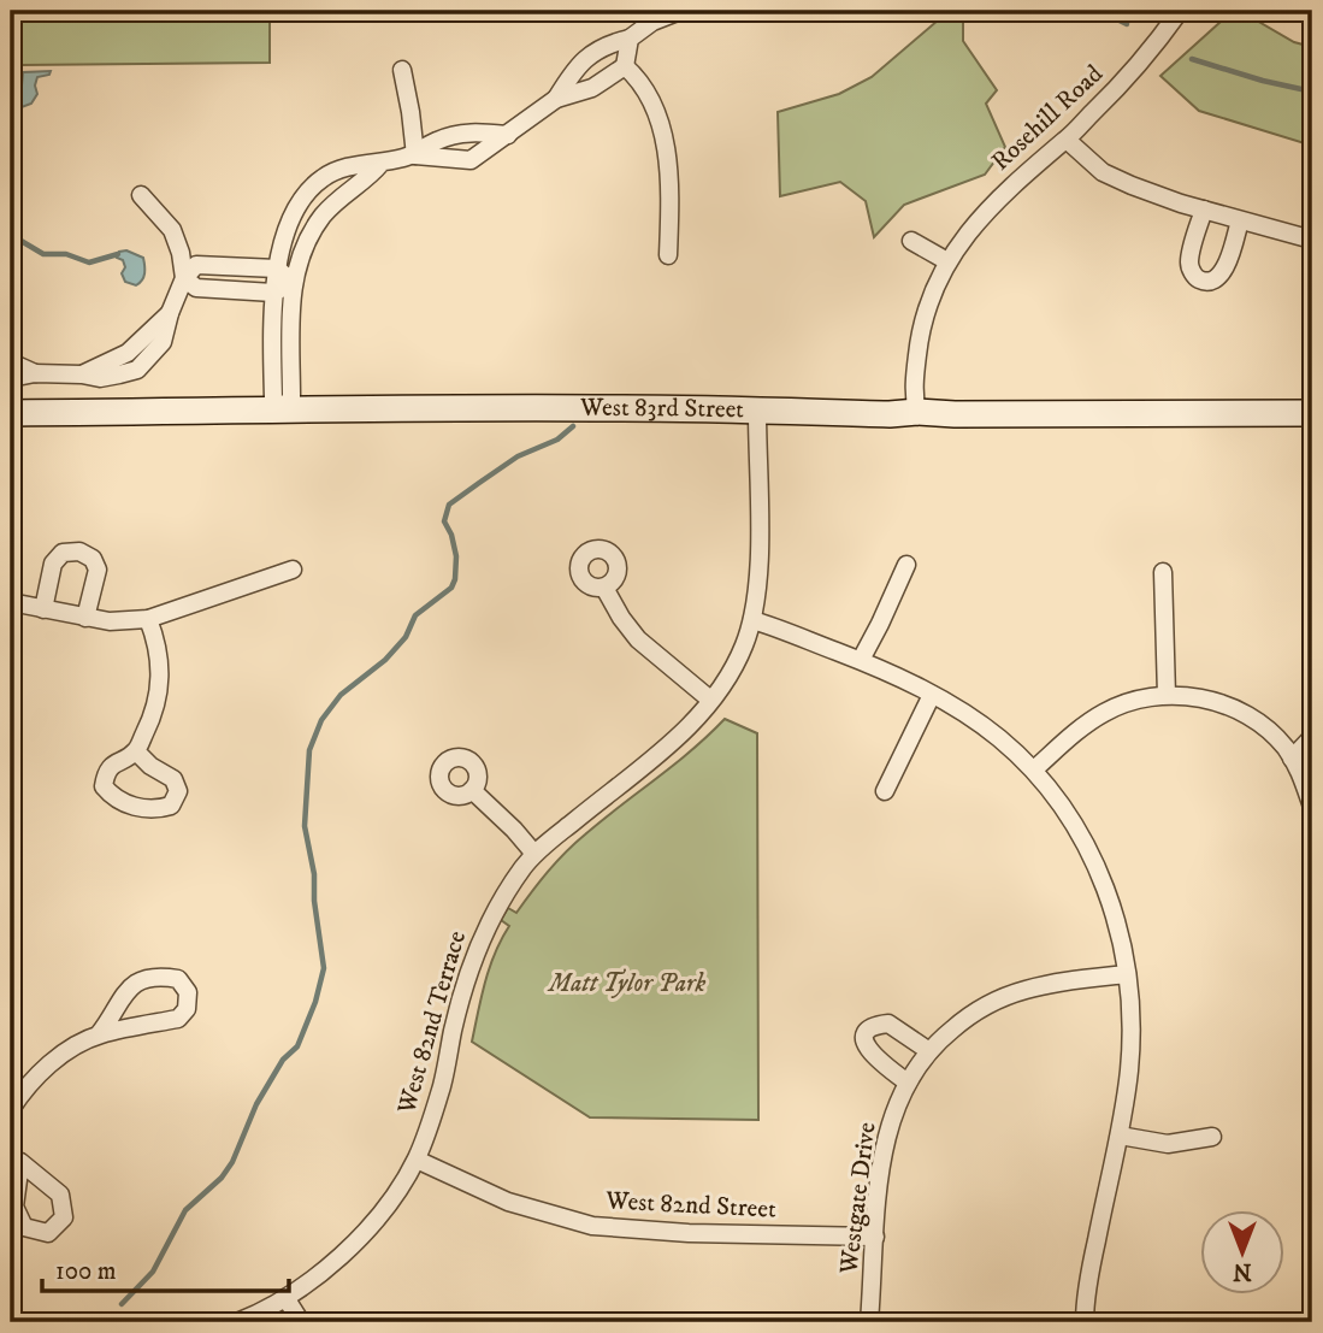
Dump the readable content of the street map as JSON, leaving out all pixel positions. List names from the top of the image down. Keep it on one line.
{"streets":{"street":["Rosehill Road","West 83rd Street","West 82nd Terrace","Westgate Drive","West 82nd Street"]},"crossings":[["Rosehill Road","West 83rd Street"],["West 82nd Terrace","West 82nd Street"],["Westgate Drive","West 82nd Street"]],"parks":["Matt Tylor Park"],"scale_bar":"100 m","north":"bottom"}
